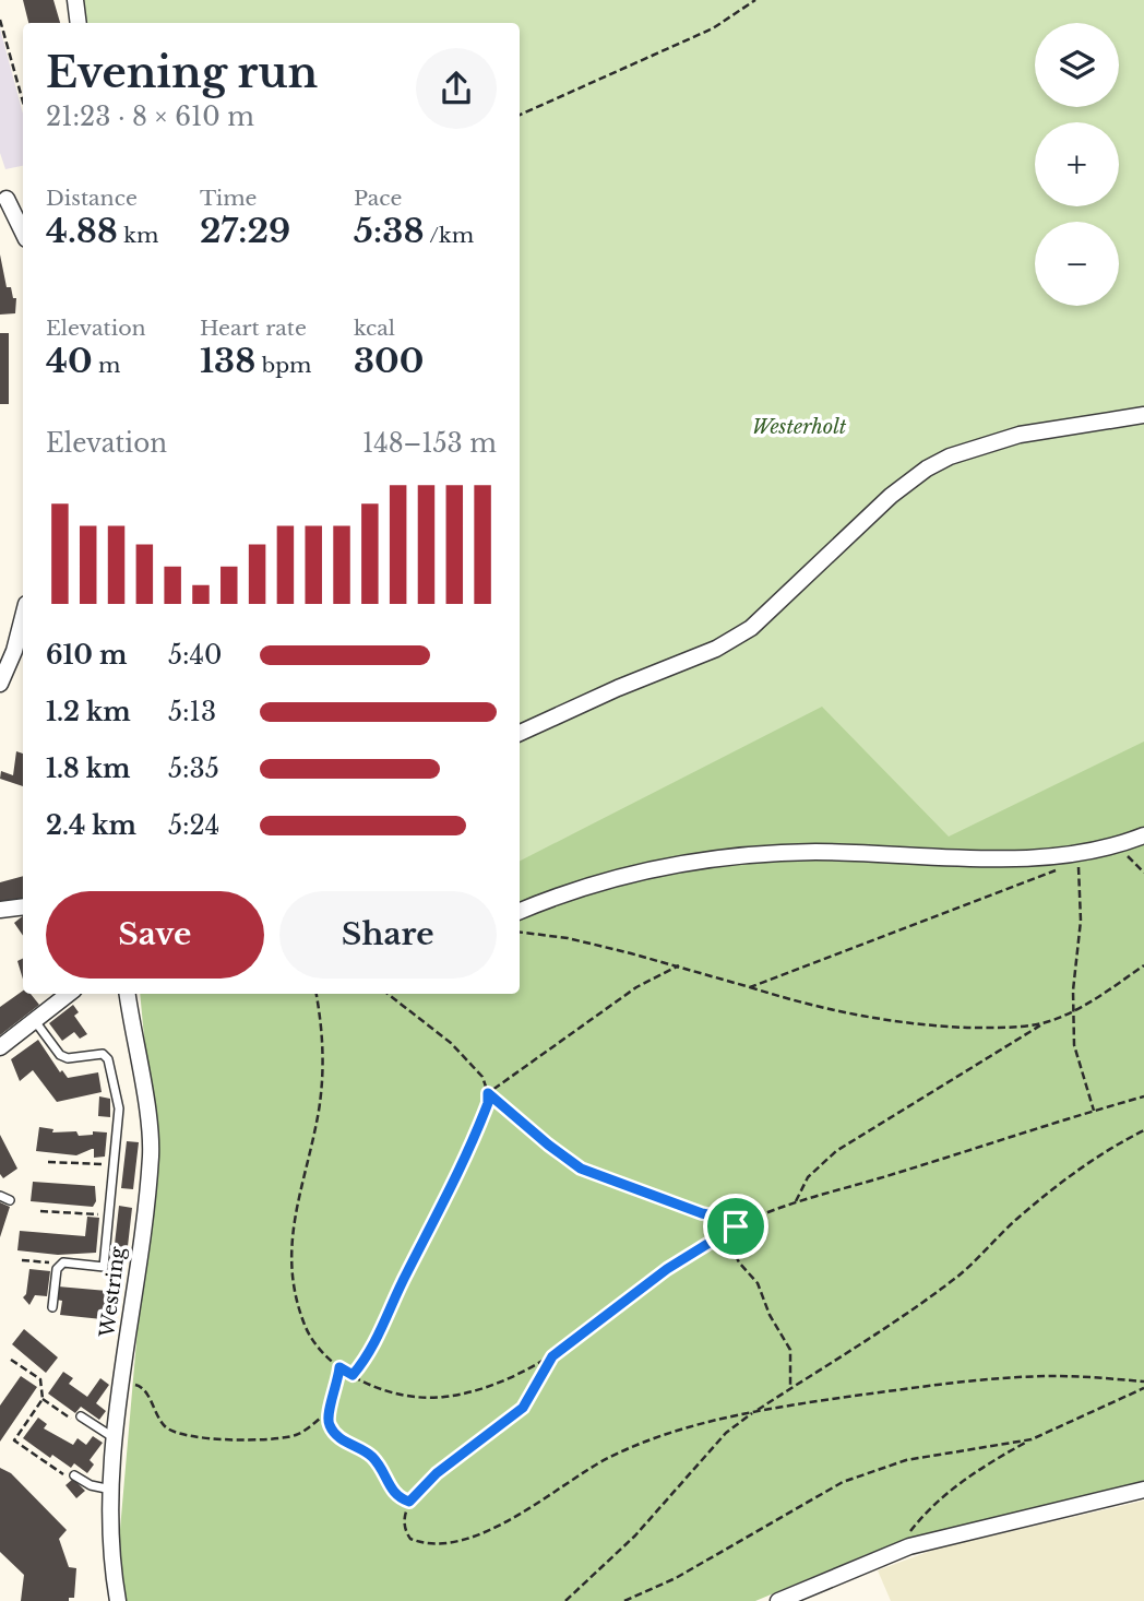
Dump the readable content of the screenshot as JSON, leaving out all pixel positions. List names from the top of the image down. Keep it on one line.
{"streets":{"street":["Westring"]},"parks":["Westerholt"],"page":{"map_buttons":["+","−"],"heading":["Evening run","21:23 · 8 × 610 m"],"stats":[["Distance","4.88 km"],["Time","27:29"],["Pace","5:38 /km"],["Elevation","40 m"],["Heart rate","138 bpm"],["kcal","300"]],"chart":["Elevation","148–153 m"],"list":[{"name":"610 m","note":"5:40"},{"name":"1.2 km","note":"5:13"},{"name":"1.8 km","note":"5:35"},{"name":"2.4 km","note":"5:24"}],"buttons":["Save","Share"]}}
